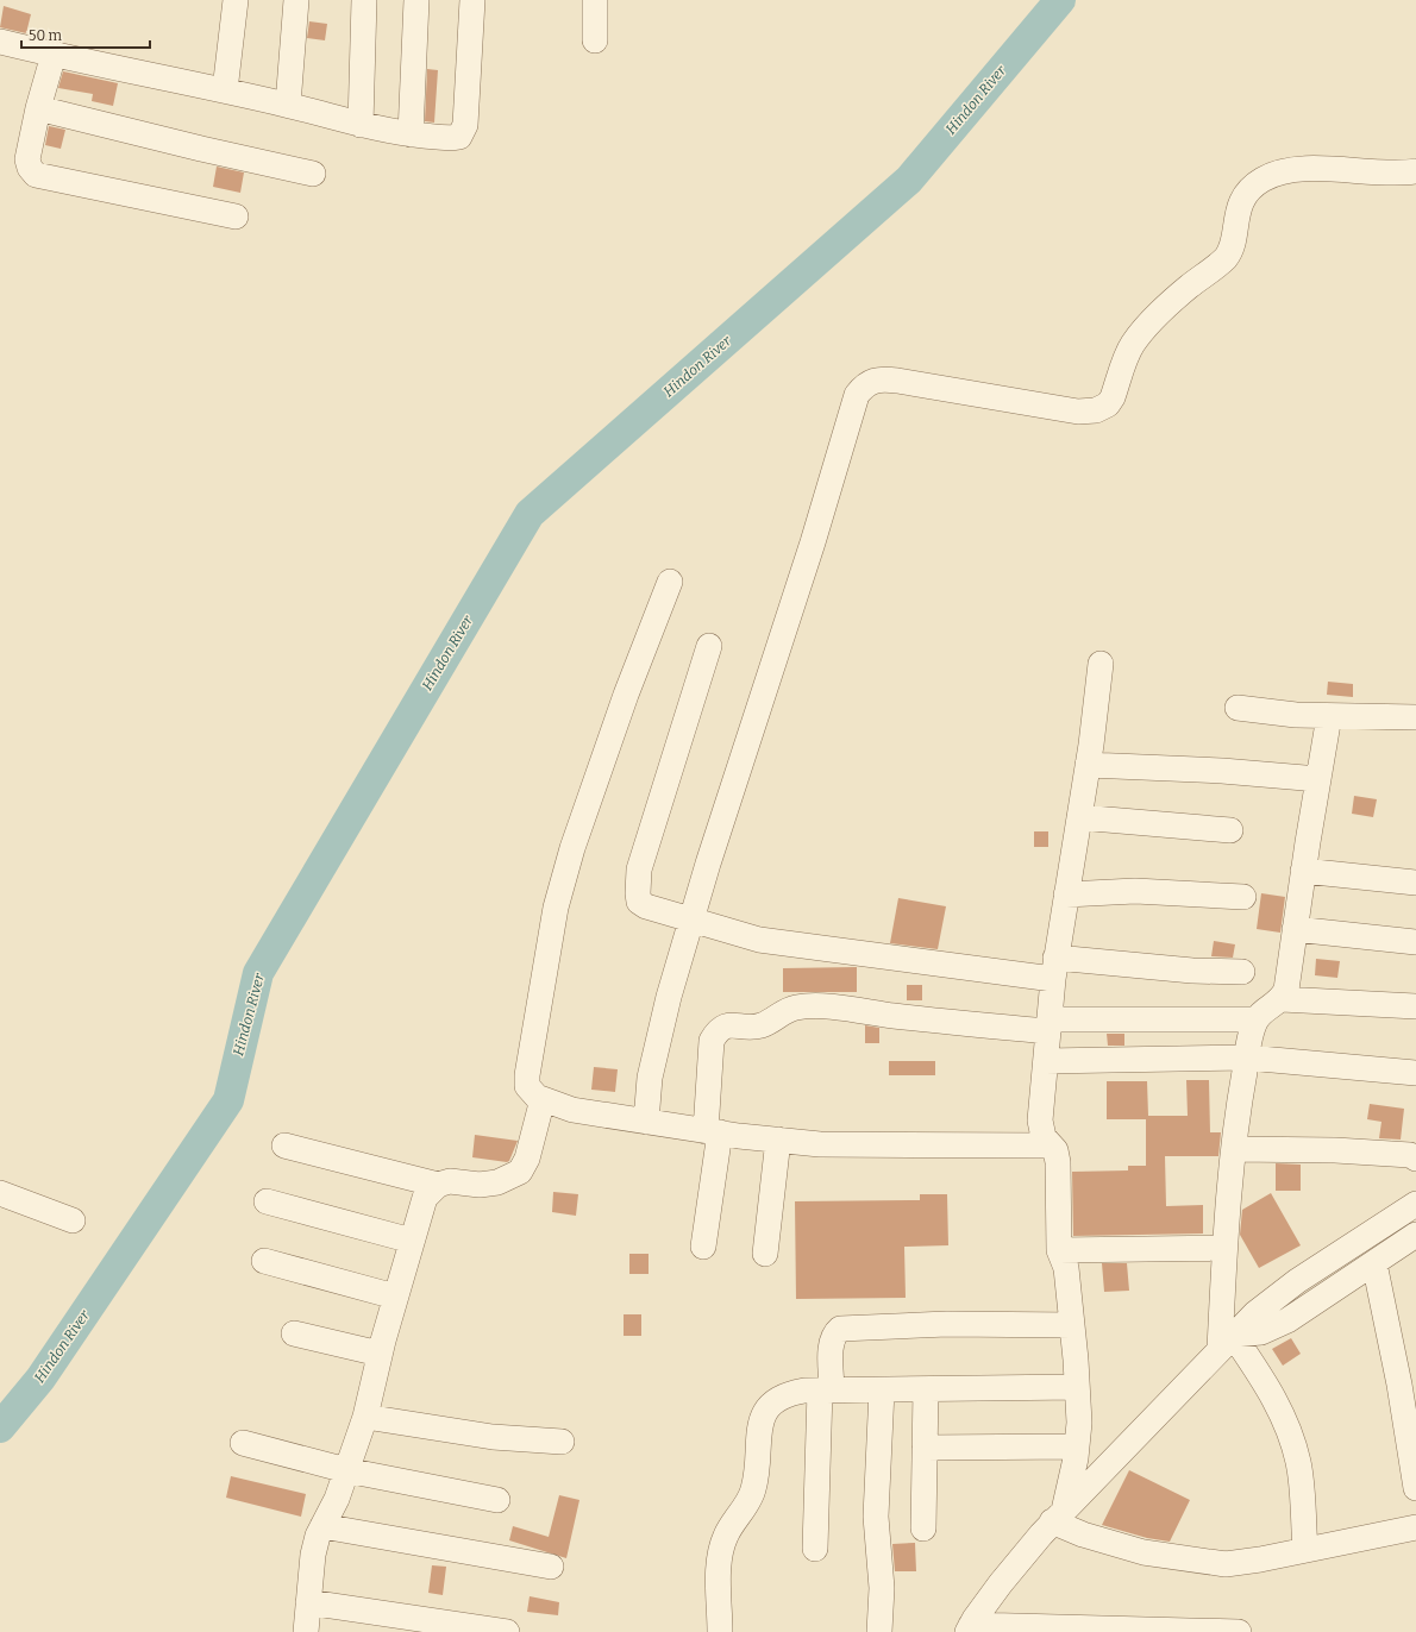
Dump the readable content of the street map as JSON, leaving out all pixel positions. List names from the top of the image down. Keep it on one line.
{"water":["Hindon River"],"scale_bar":"50 m"}
